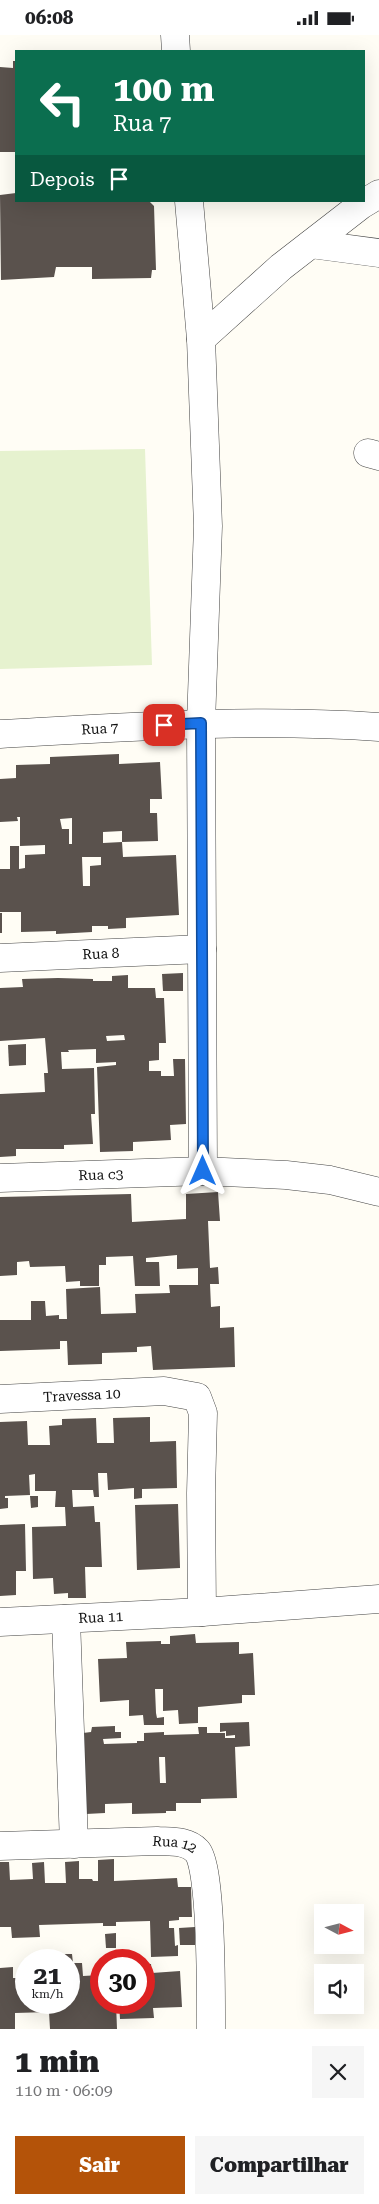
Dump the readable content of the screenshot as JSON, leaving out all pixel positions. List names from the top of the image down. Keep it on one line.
{"streets":{"street":["Rua 7","Rua 8","Rua c3","Travessa 10","Rua 11","Rua 12"]},"crossings":[["Travessa 10","Rua 11"]],"north":"right","page":{"status":"06:08","turn":["100 m","Rua 7"],"then":"Depois","speed":"21 km/h","limit":"30","heading":["1 min","110 m · 06:09"],"buttons":["Sair","Compartilhar"]}}
